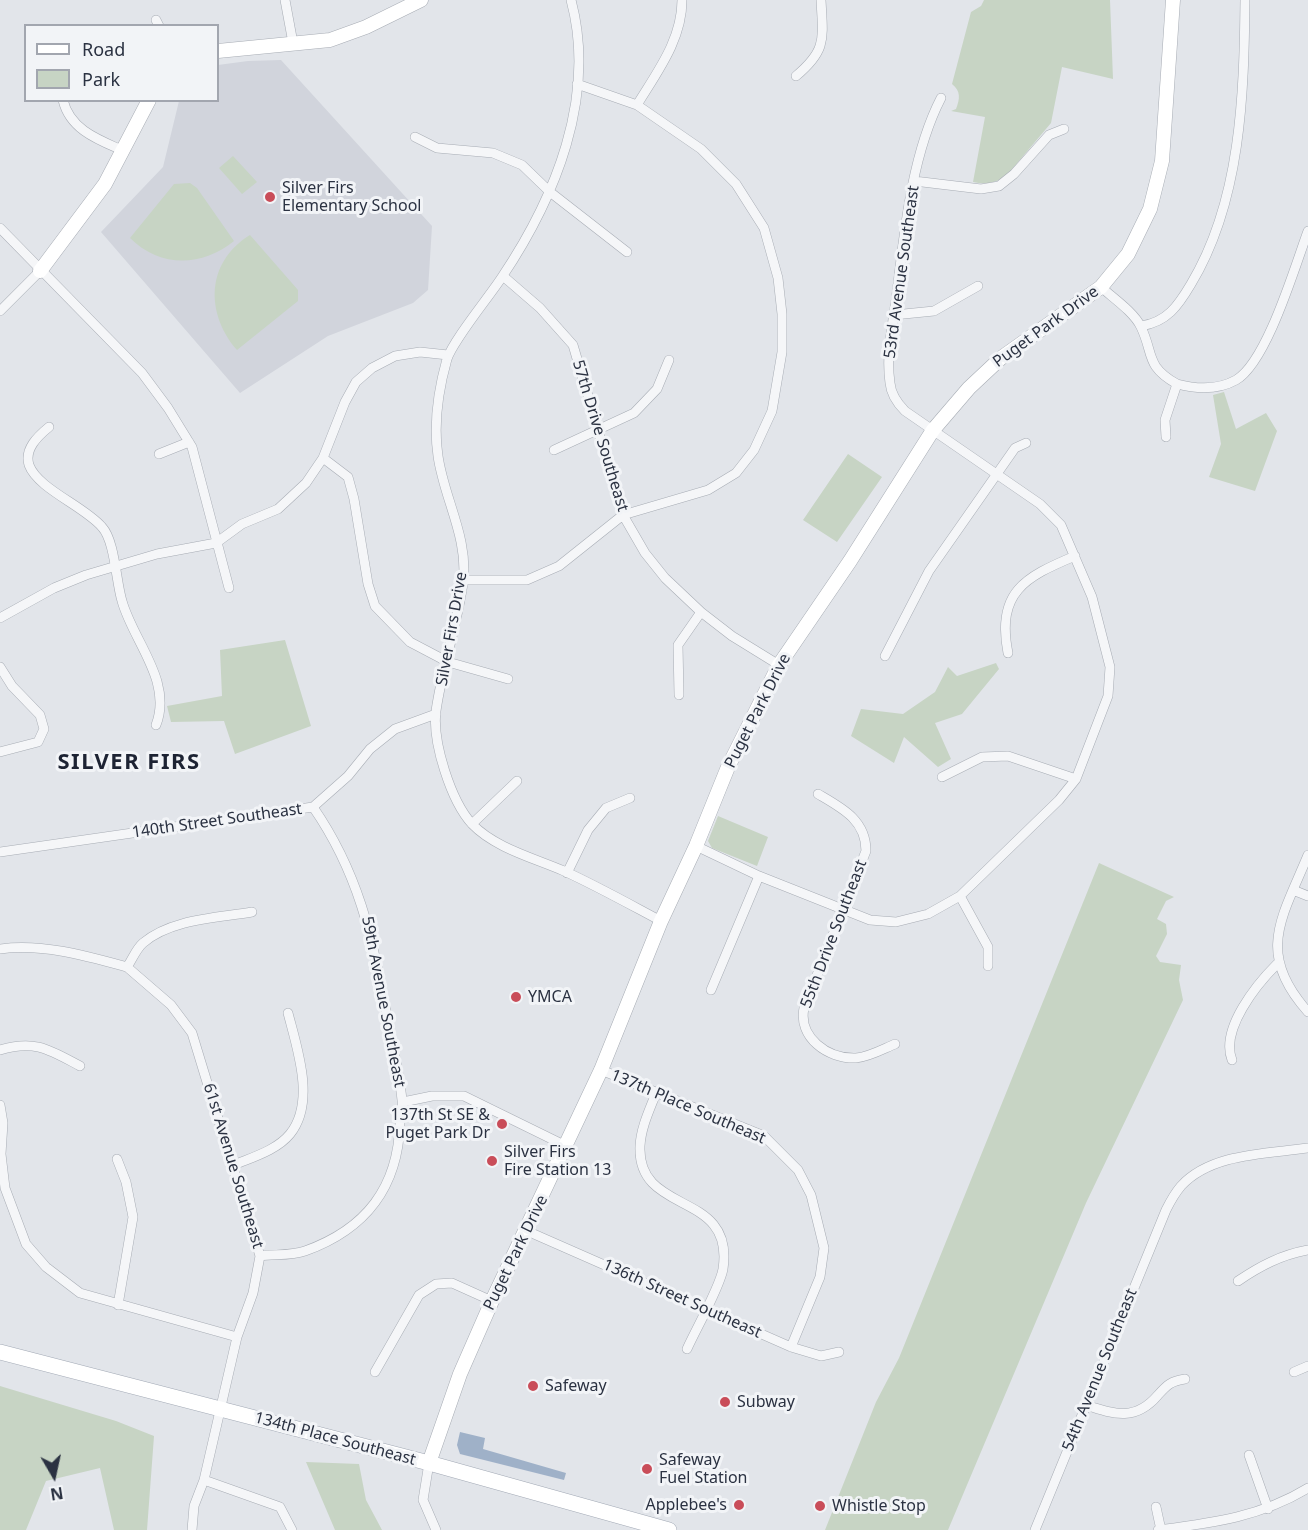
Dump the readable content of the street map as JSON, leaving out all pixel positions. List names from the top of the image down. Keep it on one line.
{"streets":{"main road":["134th Place Southeast"],"street":["53rd Avenue Southeast","Puget Park Drive","57th Drive Southeast","Silver Firs Drive","140th Street Southeast","55th Drive Southeast","59th Avenue Southeast","137th Place Southeast","61st Avenue Southeast","136th Street Southeast","54th Avenue Southeast"]},"crossings":[["53rd Avenue Southeast","Puget Park Drive"],["Puget Park Drive","57th Drive Southeast"],["Puget Park Drive","Silver Firs Drive"],["Puget Park Drive","137th Place Southeast"],["Puget Park Drive","136th Street Southeast"],["Puget Park Drive","134th Place Southeast"],["57th Drive Southeast","Silver Firs Drive"],["Silver Firs Drive","140th Street Southeast"],["140th Street Southeast","59th Avenue Southeast"],["59th Avenue Southeast","61st Avenue Southeast"],["137th Place Southeast","136th Street Southeast"],["61st Avenue Southeast","134th Place Southeast"]],"districts":["SILVER FIRS"],"places":["Silver Firs Elementary School","YMCA","137th St SE & Puget Park Dr","Silver Firs Fire Station 13","Safeway","Subway","Safeway Fuel Station","Applebee's","Whistle Stop"],"legend":["Road","Park"],"north":"bottom"}
